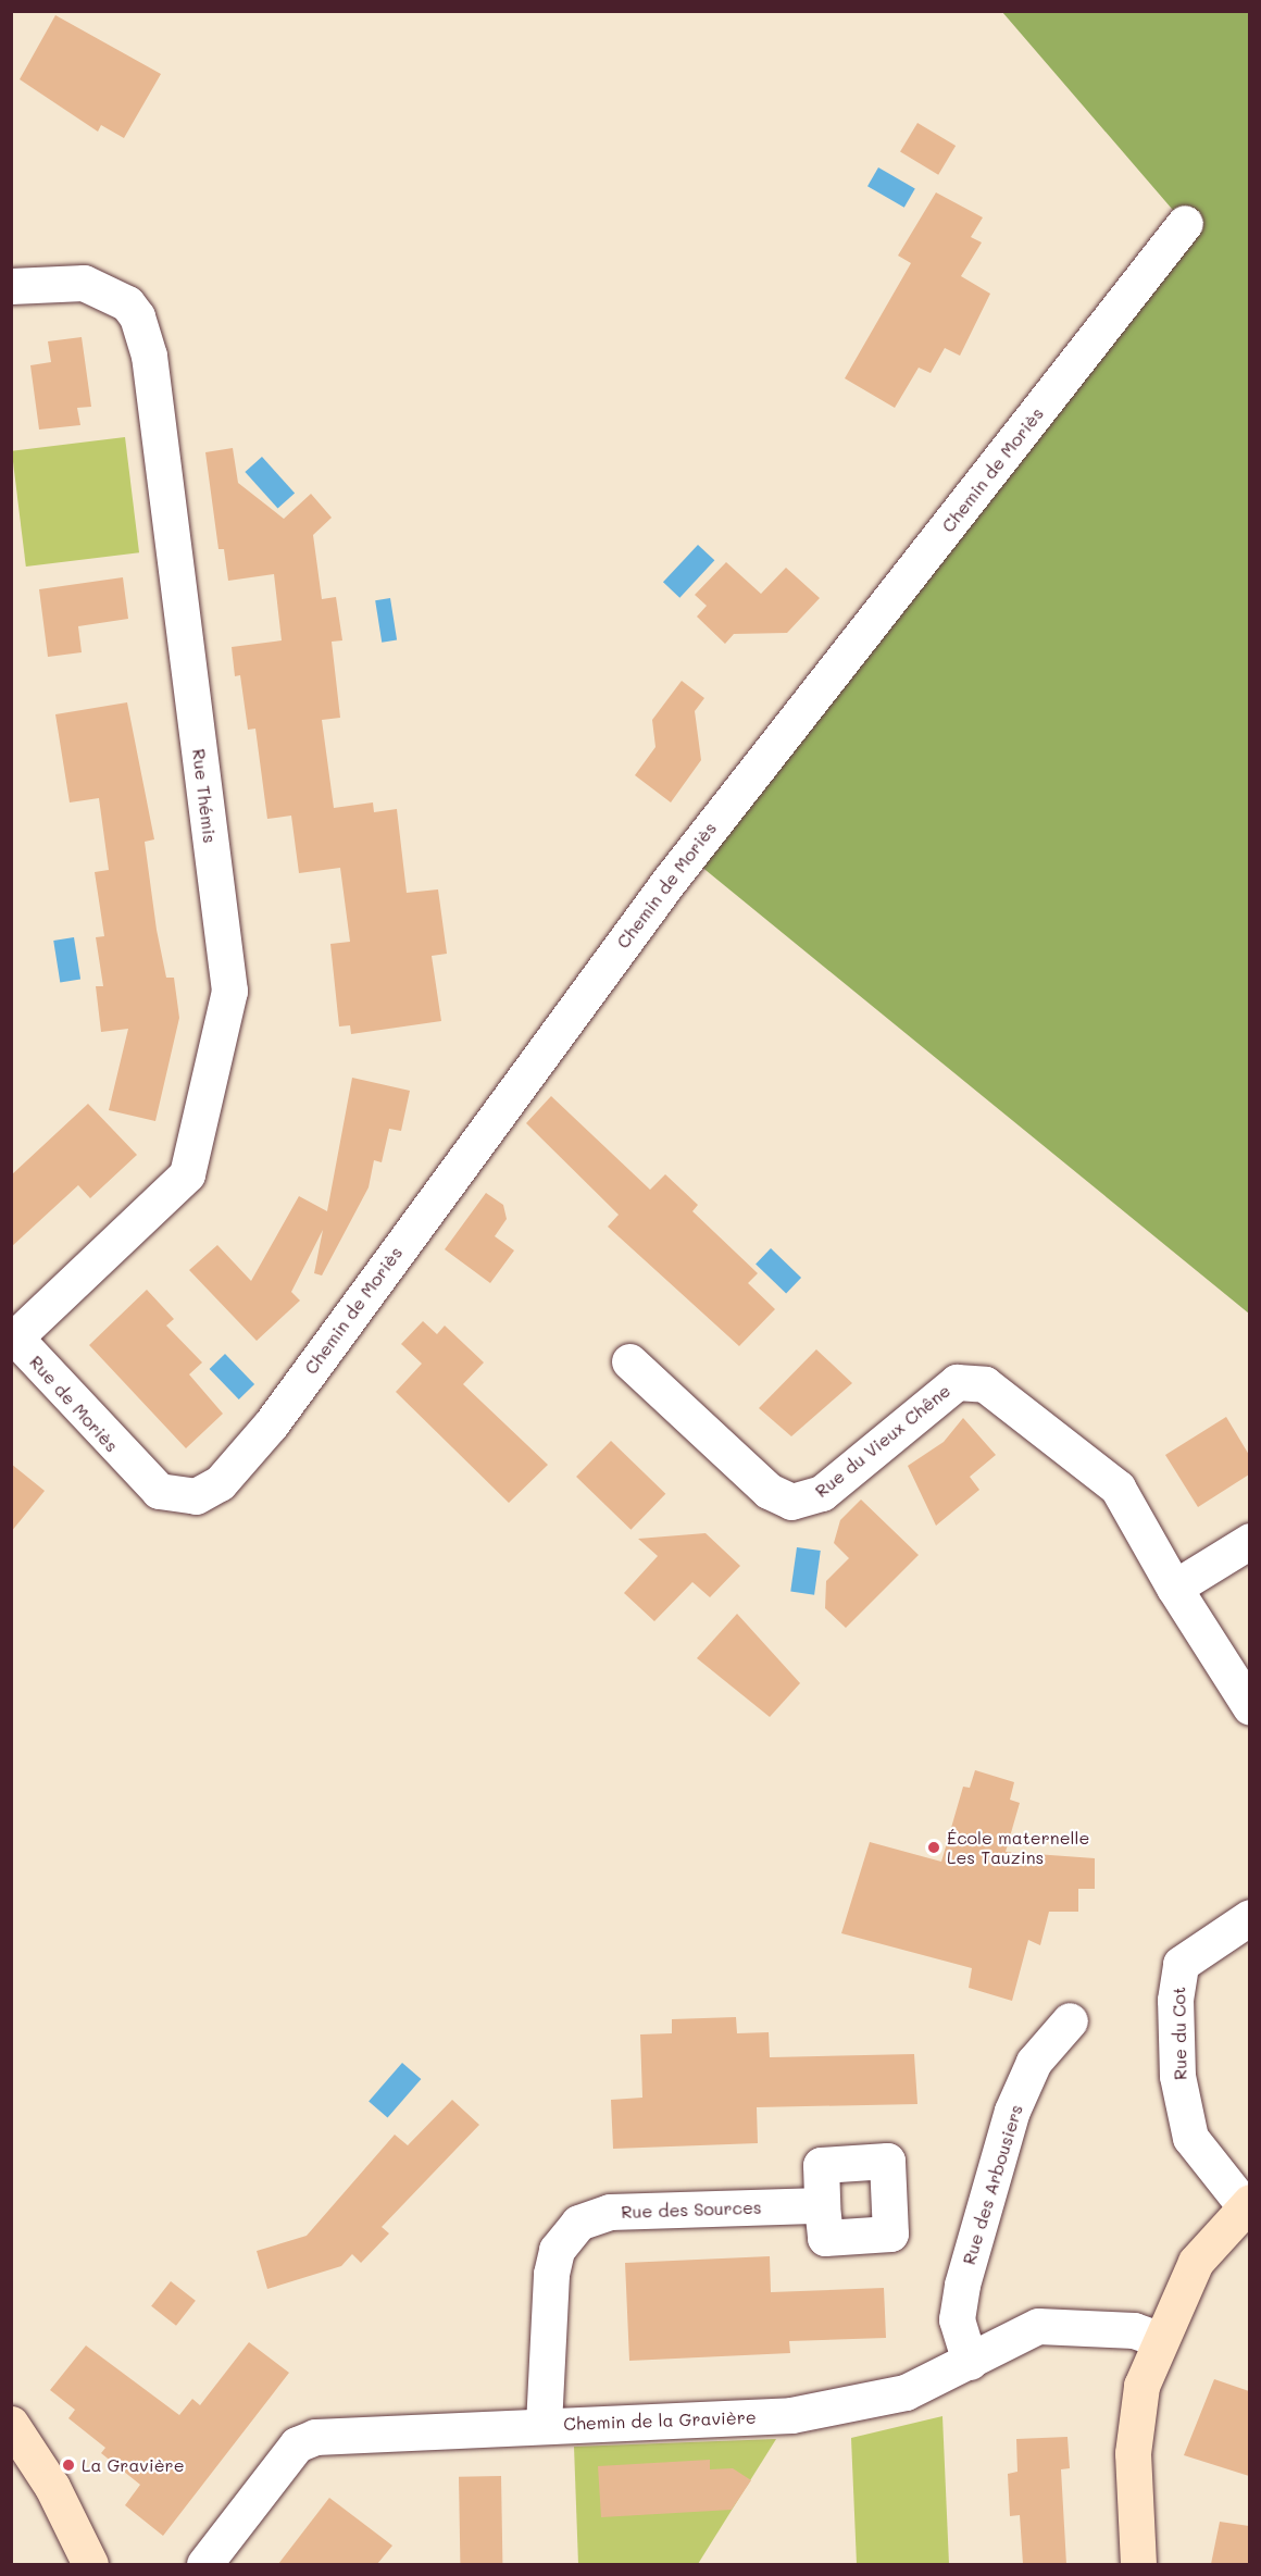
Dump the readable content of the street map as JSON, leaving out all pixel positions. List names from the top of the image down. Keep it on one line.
{"streets":{"street":["Chemin de Moriès","Rue Thémis","Rue de Moriès","Rue du Vieux Chêne","Rue du Cot","Rue des Arbousiers","Rue des Sources","Chemin de la Gravière"]},"crossings":[["Chemin de Moriès","Rue de Moriès"],["Rue Thémis","Rue de Moriès"],["Rue des Arbousiers","Chemin de la Gravière"],["Rue des Sources","Chemin de la Gravière"]],"places":["École maternelle Les Tauzins","La Gravière"]}
